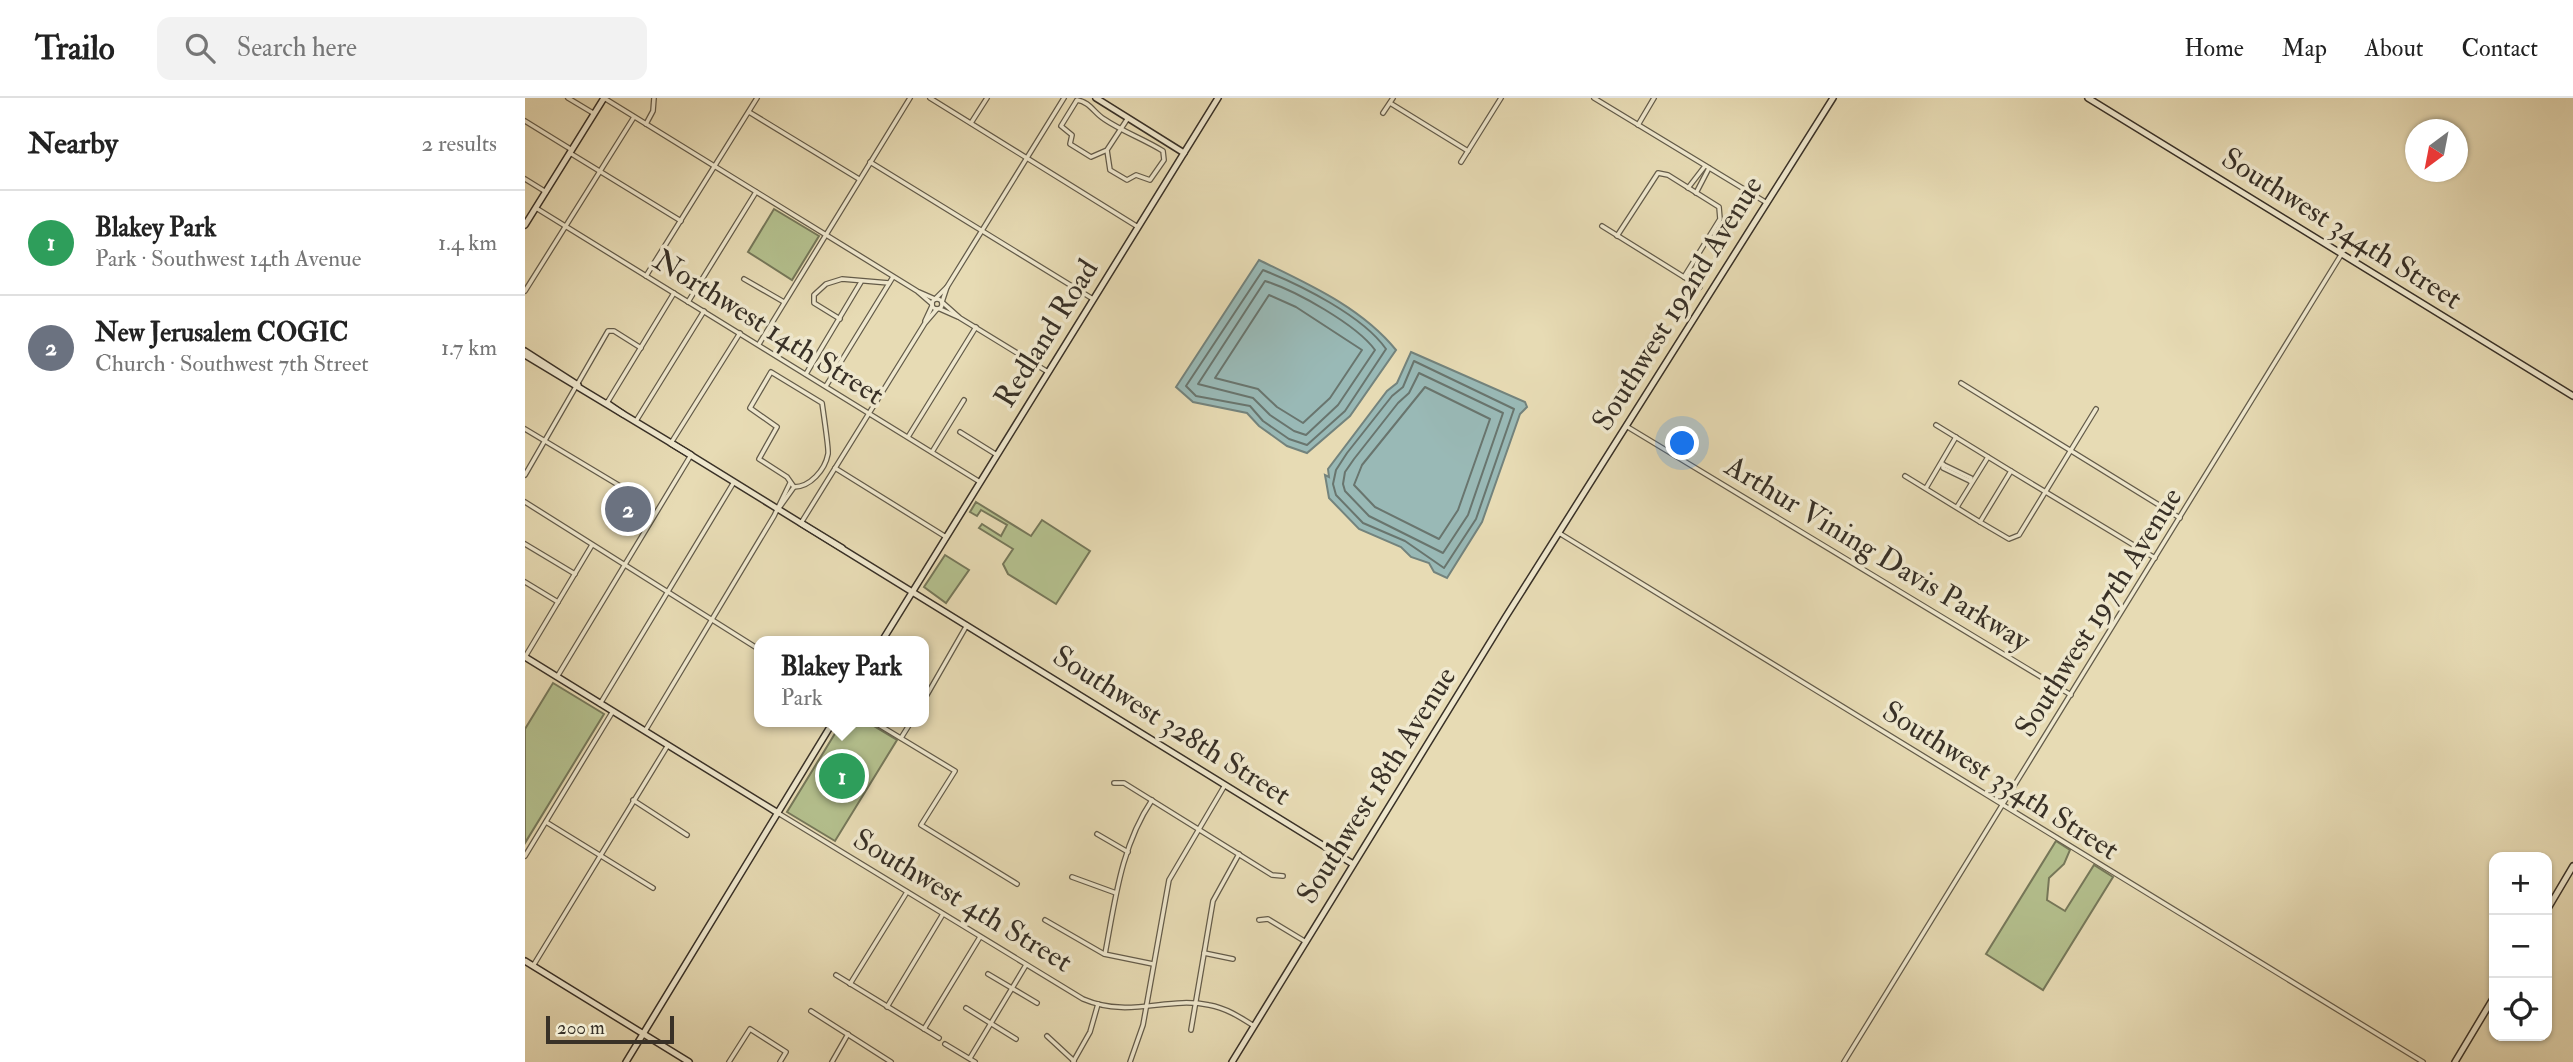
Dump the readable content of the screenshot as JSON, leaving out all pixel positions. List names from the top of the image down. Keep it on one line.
{"streets":{"street":["Southwest 344th Street","Southwest 192nd Avenue","Northwest 14th Street","Redland Road","Arthur Vining Davis Parkway","Southwest 197th Avenue","Southwest 328th Street","Southwest 334th Street","Southwest 18th Avenue","Southwest 4th Street"]},"crossings":[["Southwest 344th Street","Southwest 197th Avenue"],["Southwest 192nd Avenue","Arthur Vining Davis Parkway"],["Southwest 192nd Avenue","Southwest 334th Street"],["Southwest 192nd Avenue","Southwest 18th Avenue"],["Northwest 14th Street","Redland Road"],["Redland Road","Southwest 328th Street"],["Arthur Vining Davis Parkway","Southwest 197th Avenue"],["Southwest 197th Avenue","Southwest 334th Street"],["Southwest 328th Street","Southwest 18th Avenue"],["Southwest 334th Street","Southwest 18th Avenue"],["Southwest 18th Avenue","Southwest 4th Street"]],"scale_bar":"200 m","north":"bottom left","page":{"header":"Trailo","search":"Search here","nav":["Home","Map","About","Contact"],"heading":["Nearby","2 results"],"list":[{"mark":"1","name":"Blakey Park","note":"Park · Southwest 14th Avenue","value":"1.4 km"},{"mark":"2","name":"New Jerusalem COGIC","note":"Church · Southwest 7th Street","value":"1.7 km"}],"pins":["2","1"],"popup":["Blakey Park","Park"],"map_buttons":["+","−"],"scale":"200 m"}}
